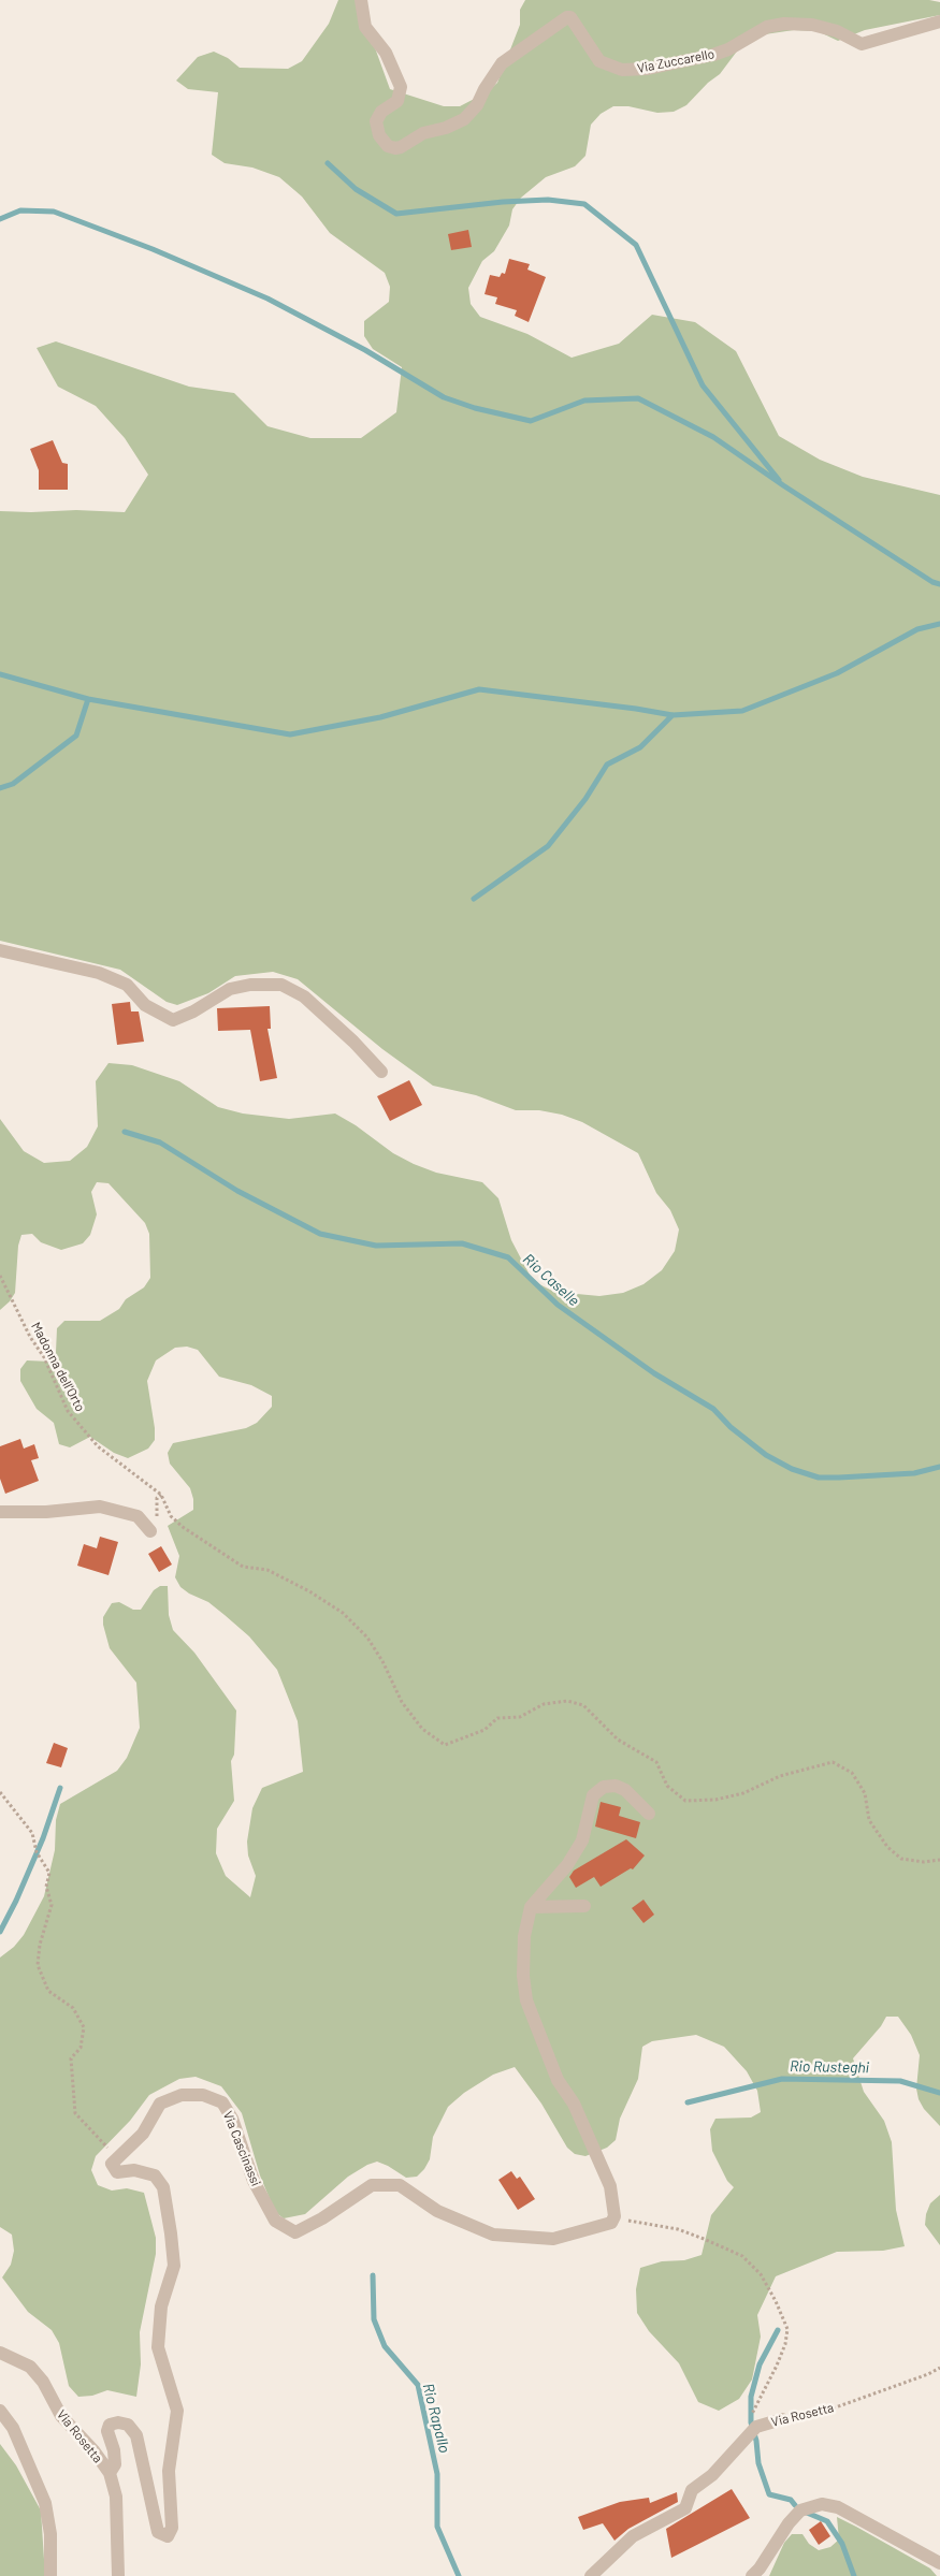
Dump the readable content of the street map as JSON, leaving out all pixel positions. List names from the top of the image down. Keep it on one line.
{"streets":{"street":["Via Zuccarello","Via Cascinassi","Via Rosetta"],"path":["Madonna dell'Orto"]},"water":["Rio Caselle","Rio Rusteghi","Rio Rapallo"]}
